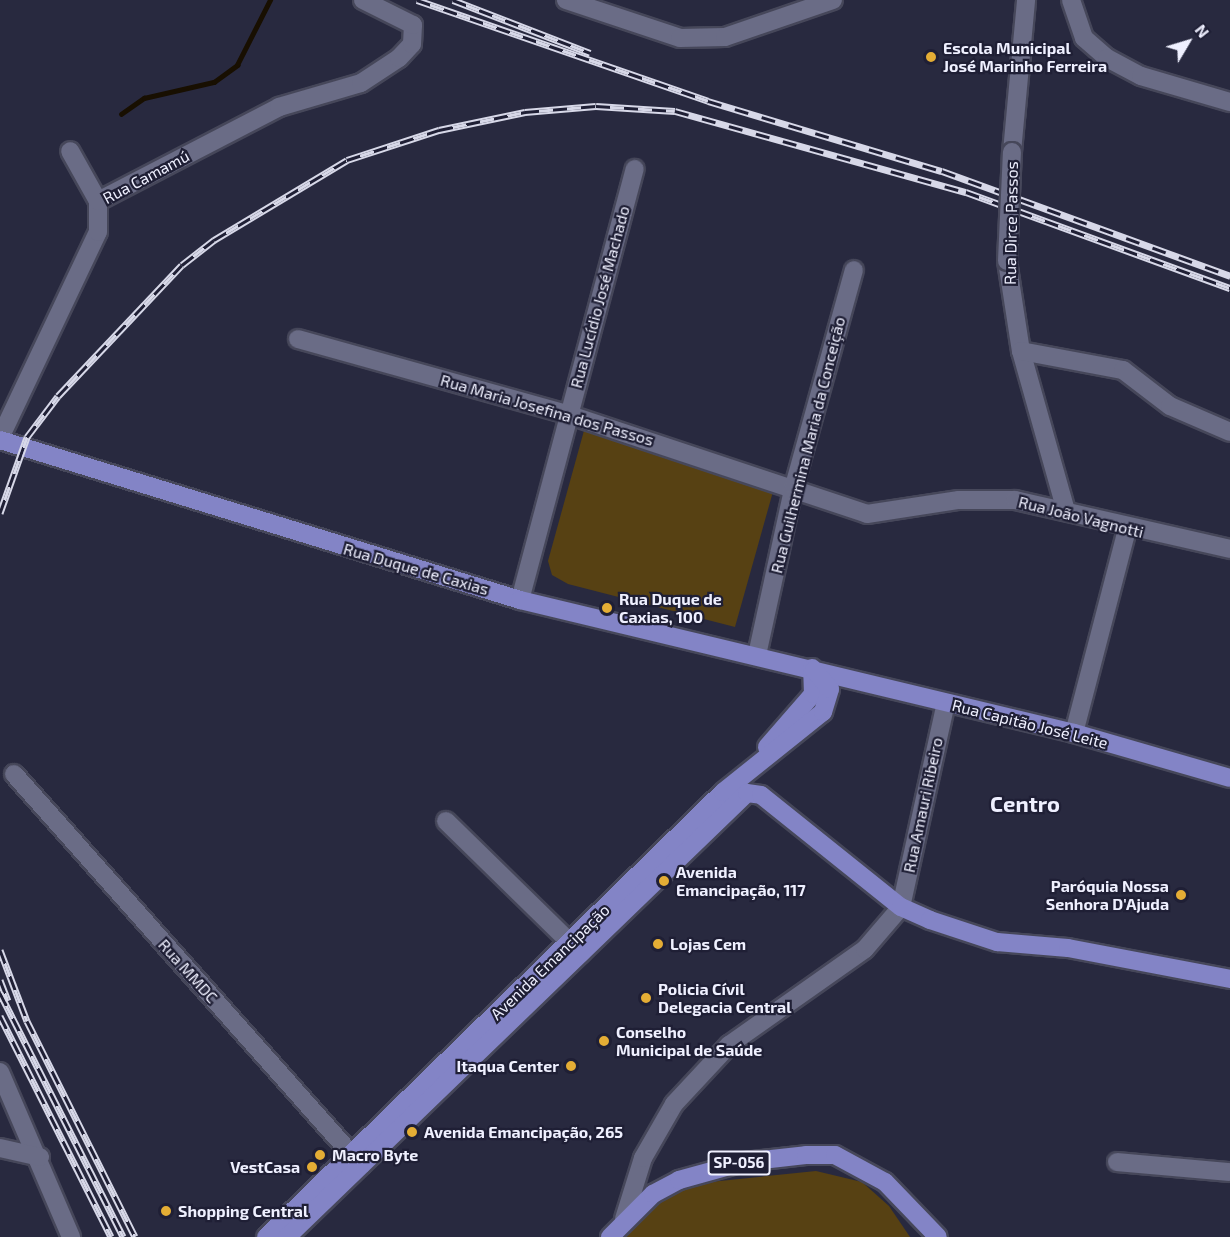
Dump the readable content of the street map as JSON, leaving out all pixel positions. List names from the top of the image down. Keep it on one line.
{"streets":{"main road":["Rua Duque de Caxias","Rua Capitão José Leite","Avenida Emancipação","SP-056"],"street":["Rua Camamú","Rua Dirce Passos","Rua Lucídio José Machado","Rua Maria Josefina dos Passos","Rua Guilhermina Maria da Conceição","Rua João Vagnotti","Rua Amauri Ribeiro","Rua MMDC"]},"crossings":[["Rua Camamú","Rua Duque de Caxias"],["Rua Dirce Passos","Rua João Vagnotti"],["Rua Lucídio José Machado","Rua Maria Josefina dos Passos"],["Rua Lucídio José Machado","Rua Duque de Caxias"],["Rua Maria Josefina dos Passos","Rua Guilhermina Maria da Conceição"],["Rua Maria Josefina dos Passos","Rua João Vagnotti"],["Rua Guilhermina Maria da Conceição","Rua João Vagnotti"],["Rua Guilhermina Maria da Conceição","Rua Duque de Caxias"],["Rua Duque de Caxias","Rua Capitão José Leite"],["Rua Capitão José Leite","Rua Amauri Ribeiro"],["Rua Capitão José Leite","Avenida Emancipação"],["Avenida Emancipação","Rua MMDC"]],"districts":["Centro"],"places":["Escola Municipal José Marinho Ferreira","Rua Duque de Caxias, 100","Avenida Emancipação, 117","Paróquia Nossa Senhora D'Ajuda","Lojas Cem","Policia Cívil Delegacia Central","Conselho Municipal de Saúde","Itaqua Center","Avenida Emancipação, 265","Macro Byte","VestCasa","Shopping Central"],"north":"top right"}
